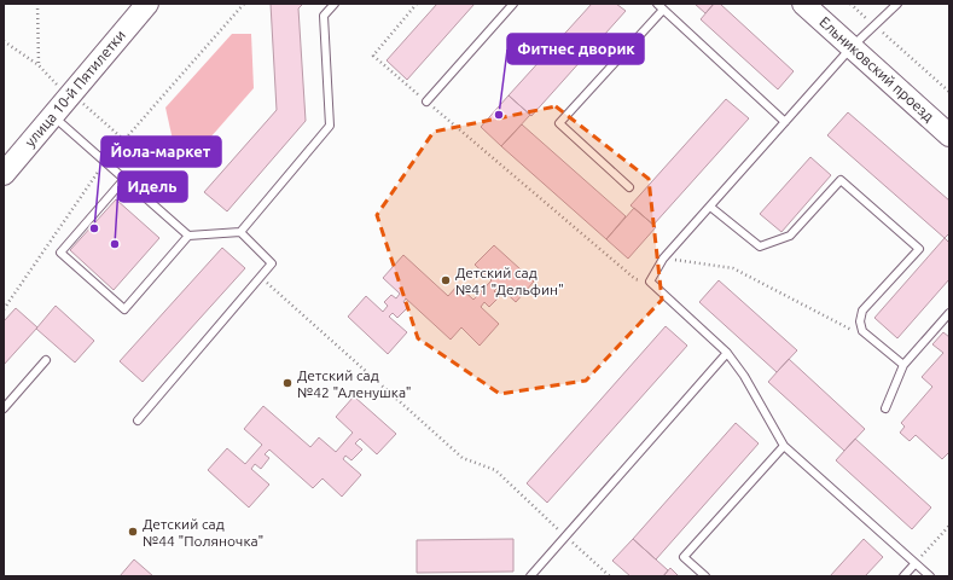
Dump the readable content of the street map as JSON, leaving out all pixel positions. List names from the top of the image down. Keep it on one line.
{"streets":{"main road":["Ельниковский проезд","улица 10-й Пятилетки"]},"places":["Фитнес дворик","Йола-маркет","Идель","Детский сад №41 \"Дельфин\"","Детский сад №42 \"Аленушка\"","Детский сад №44 \"Поляночка\""]}
